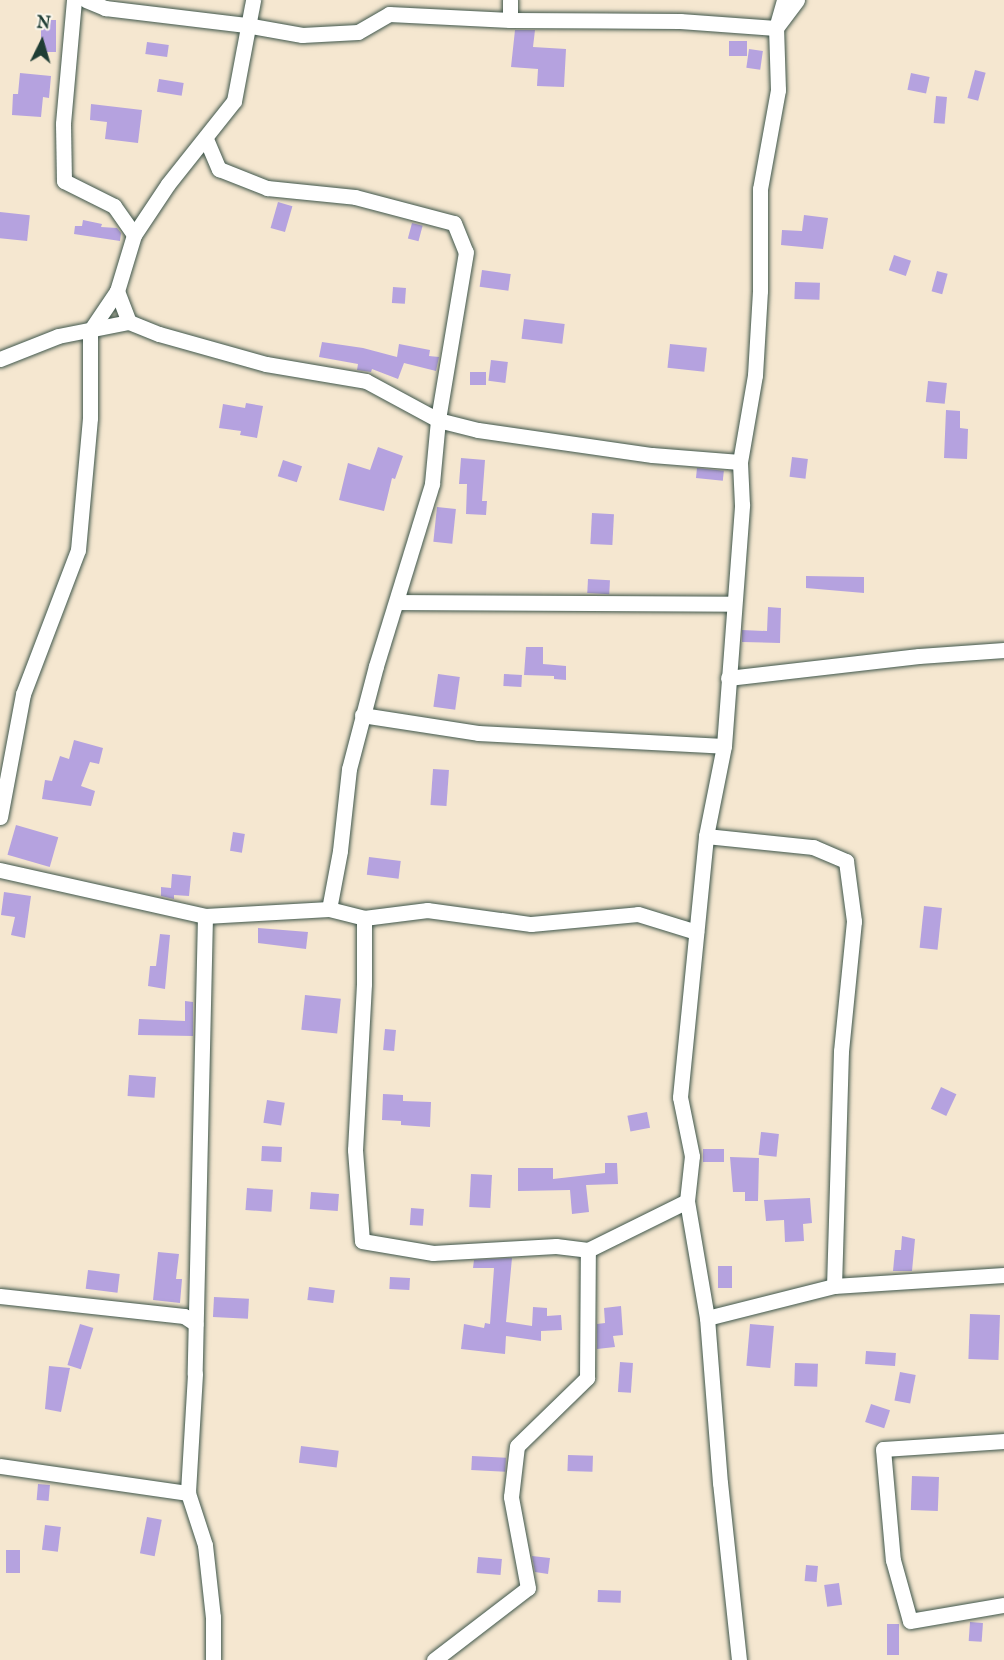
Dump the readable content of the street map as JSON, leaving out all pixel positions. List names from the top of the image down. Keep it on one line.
{"north":"top"}
